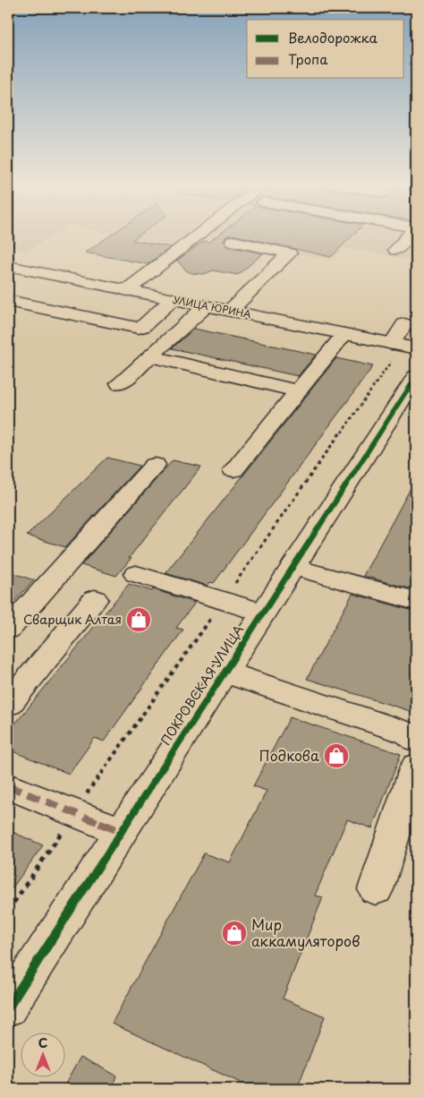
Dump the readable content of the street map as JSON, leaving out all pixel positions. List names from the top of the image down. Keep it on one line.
{"streets":{"street":["УЛИЦА ЮРИНА","ПОКРОВСКАЯ УЛИЦА"]},"places":{"shop":["Сварщик Алтая","Подкова","Мир аккамуляторов"]},"legend":["Велодорожка","Тропа"],"north":"top"}
